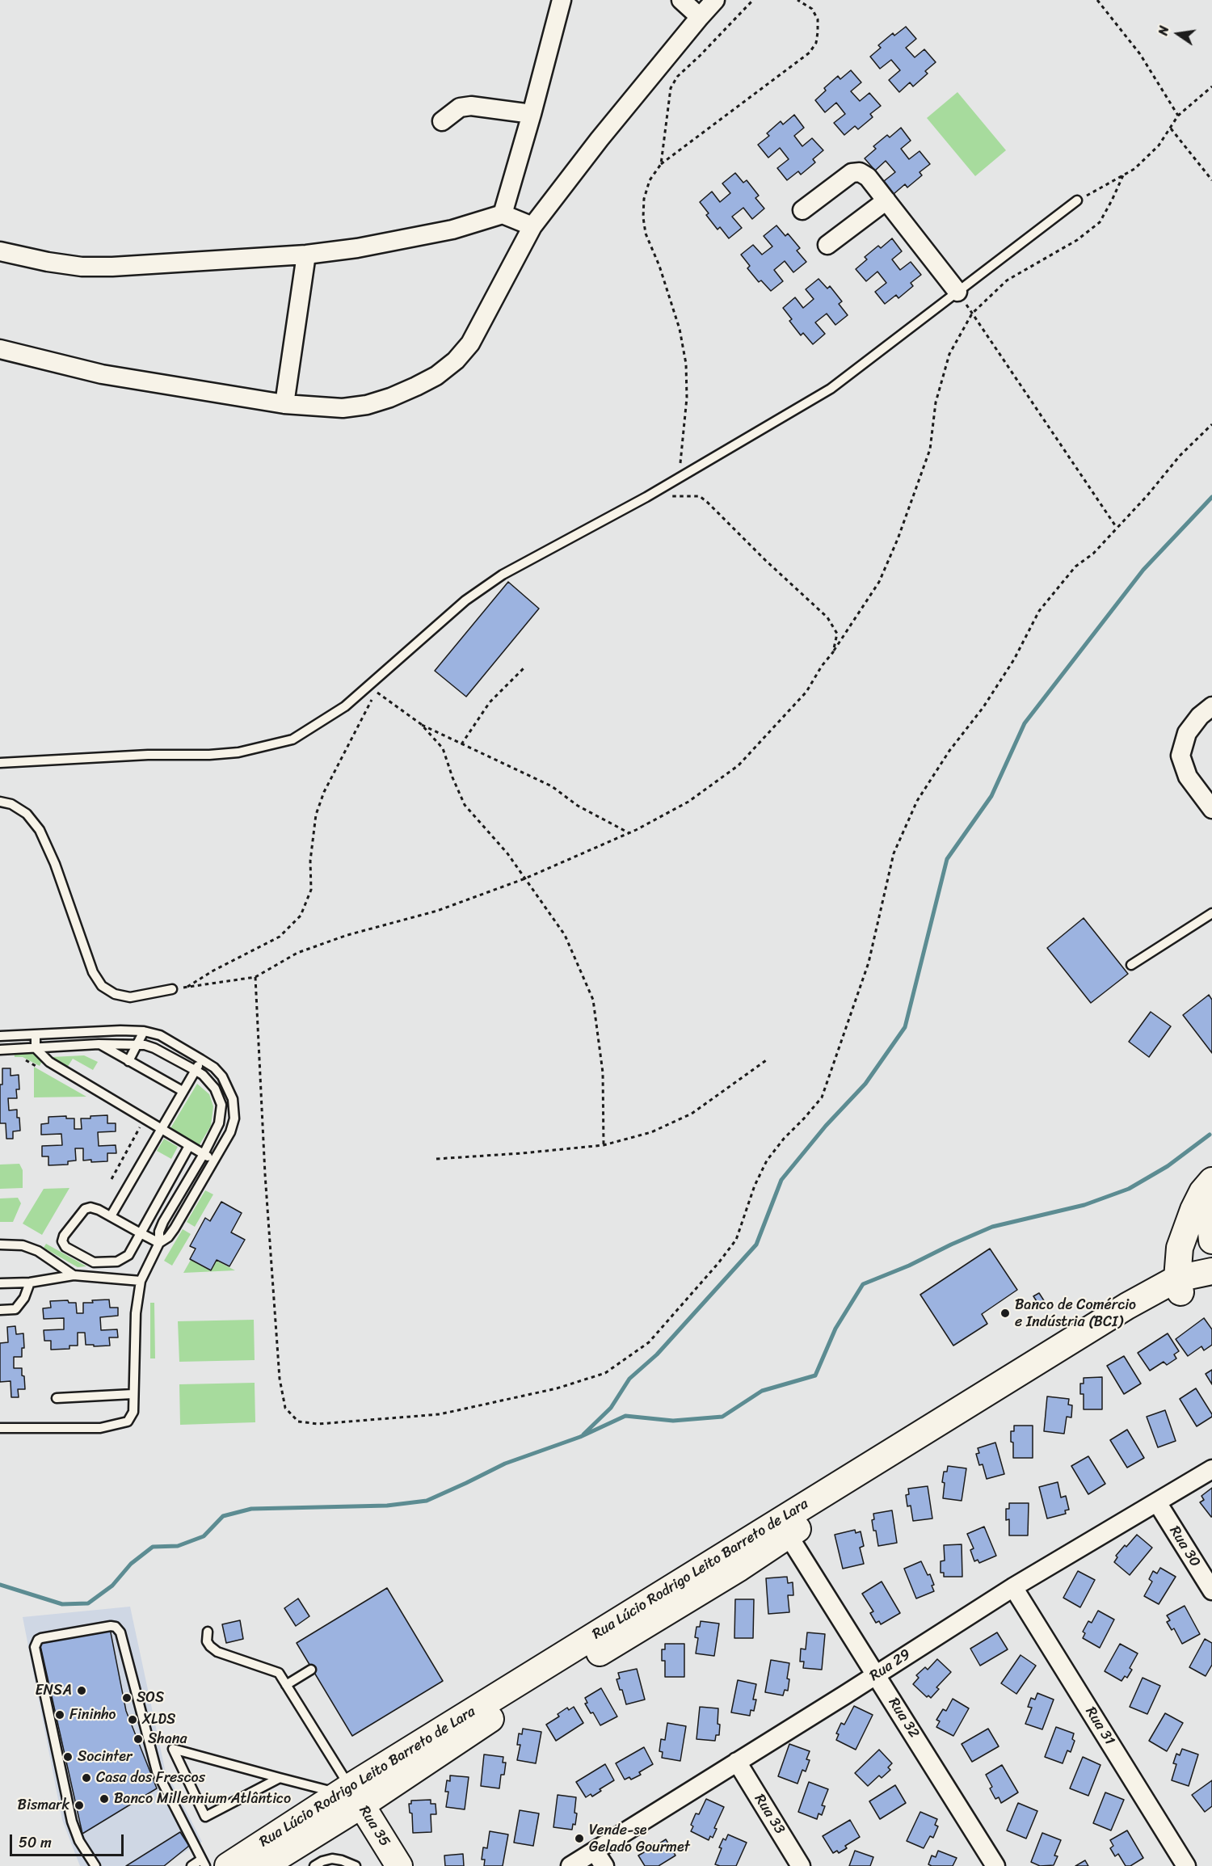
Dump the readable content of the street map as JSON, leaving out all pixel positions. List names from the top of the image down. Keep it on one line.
{"streets":{"street":["Rua 30","Rua Lúcio Rodrigo Leito Barreto de Lara","Rua 29","Rua 32","Rua 31","Rua 33","Rua 35"]},"crossings":[["Rua 30","Rua 29"],["Rua Lúcio Rodrigo Leito Barreto de Lara","Rua 32"],["Rua Lúcio Rodrigo Leito Barreto de Lara","Rua 35"],["Rua 29","Rua 32"],["Rua 29","Rua 31"],["Rua 29","Rua 33"]],"places":["Banco de Comércio e Indústria (BCI)","ENSA","SOS","Fininho","XLDS","Shana","Socinter","Casa dos Frescos","Banco Millennium Atlântico","Bismark","Vende-se Gelado Gourmet"],"scale_bar":"50 m","north":"left"}
